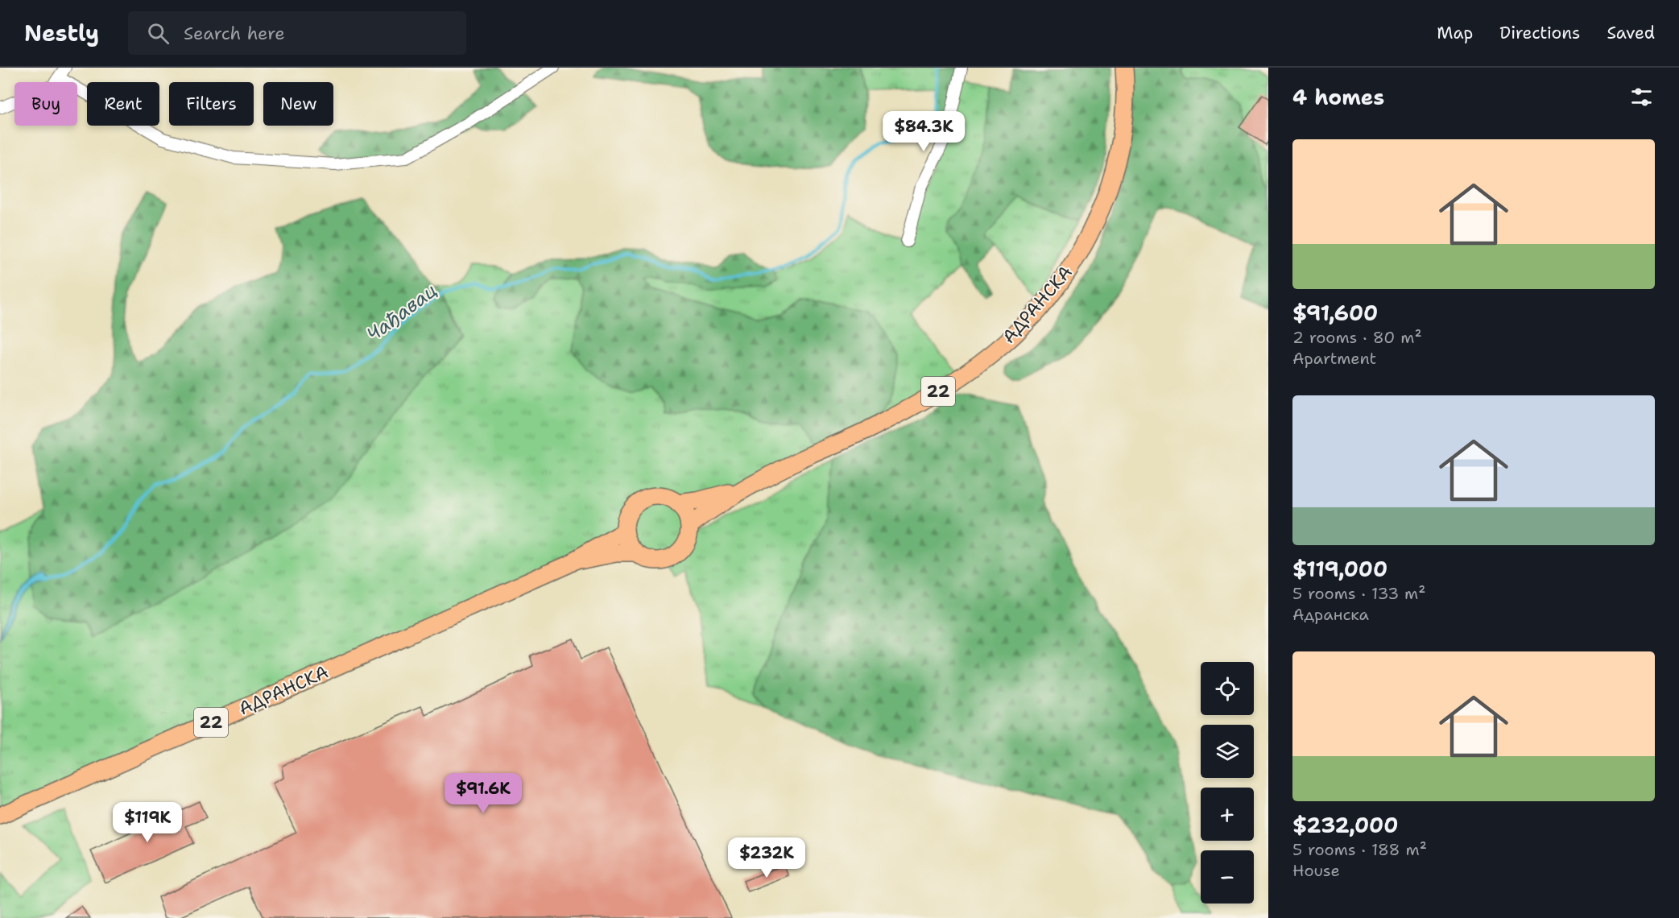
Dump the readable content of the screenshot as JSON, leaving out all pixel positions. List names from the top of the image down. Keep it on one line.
{"streets":{"main road":["АДРАНСКА","22"]},"crossings":[["АДРАНСКА","22"]],"water":["Чађавац"],"page":{"header":"Nestly","search":"Search here","nav":["Map","Directions","Saved"],"heading":"4 homes","chip":["Buy","Rent","Filters","New"],"price":["$84.3K","$91.6K","$119K","$232K"],"list":[{"name":"$91,600","note":"2 rooms · 80 m² · Apartment"},{"name":"$119,000","note":"5 rooms · 133 m² · Адранска"},{"name":"$232,000","note":"5 rooms · 188 m² · House"}],"map_buttons":["+","−"]}}
